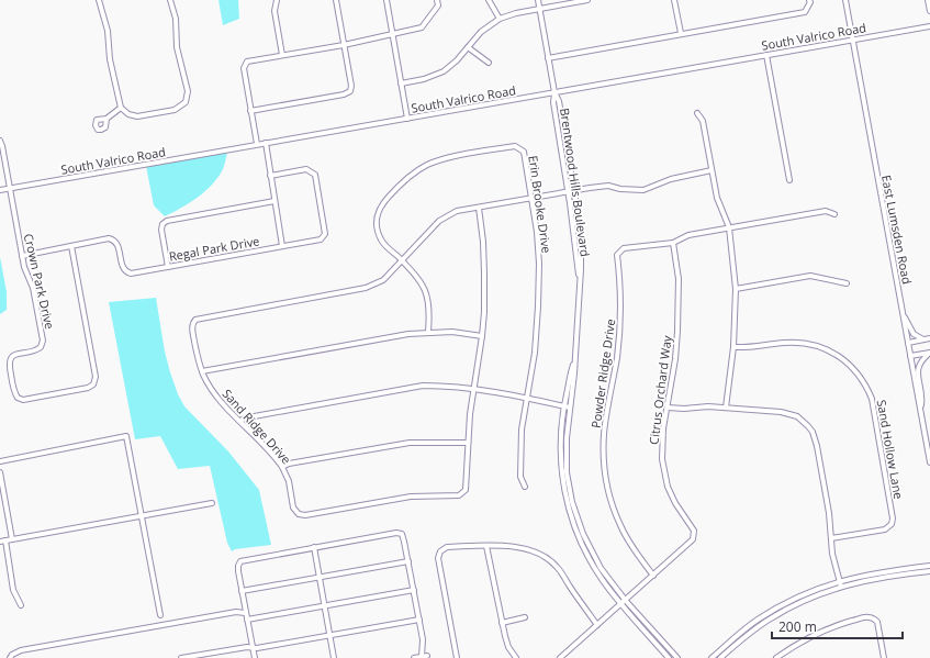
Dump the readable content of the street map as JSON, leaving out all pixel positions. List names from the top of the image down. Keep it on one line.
{"streets":{"street":["South Valrico Road","Brentwood Hills Boulevard","Erin Brooke Drive","East Lumsden Road","Regal Park Drive","Crown Park Drive","Powder Ridge Drive","Citrus Orchard Way","Sand Ridge Drive","Sand Hollow Lane"]},"crossings":[["South Valrico Road","Brentwood Hills Boulevard"],["South Valrico Road","East Lumsden Road"],["South Valrico Road","Crown Park Drive"],["Brentwood Hills Boulevard","Citrus Orchard Way"],["Brentwood Hills Boulevard","Sand Ridge Drive"],["Erin Brooke Drive","Sand Ridge Drive"],["Regal Park Drive","Crown Park Drive"],["Powder Ridge Drive","Citrus Orchard Way"]],"scale_bar":"200 m"}
